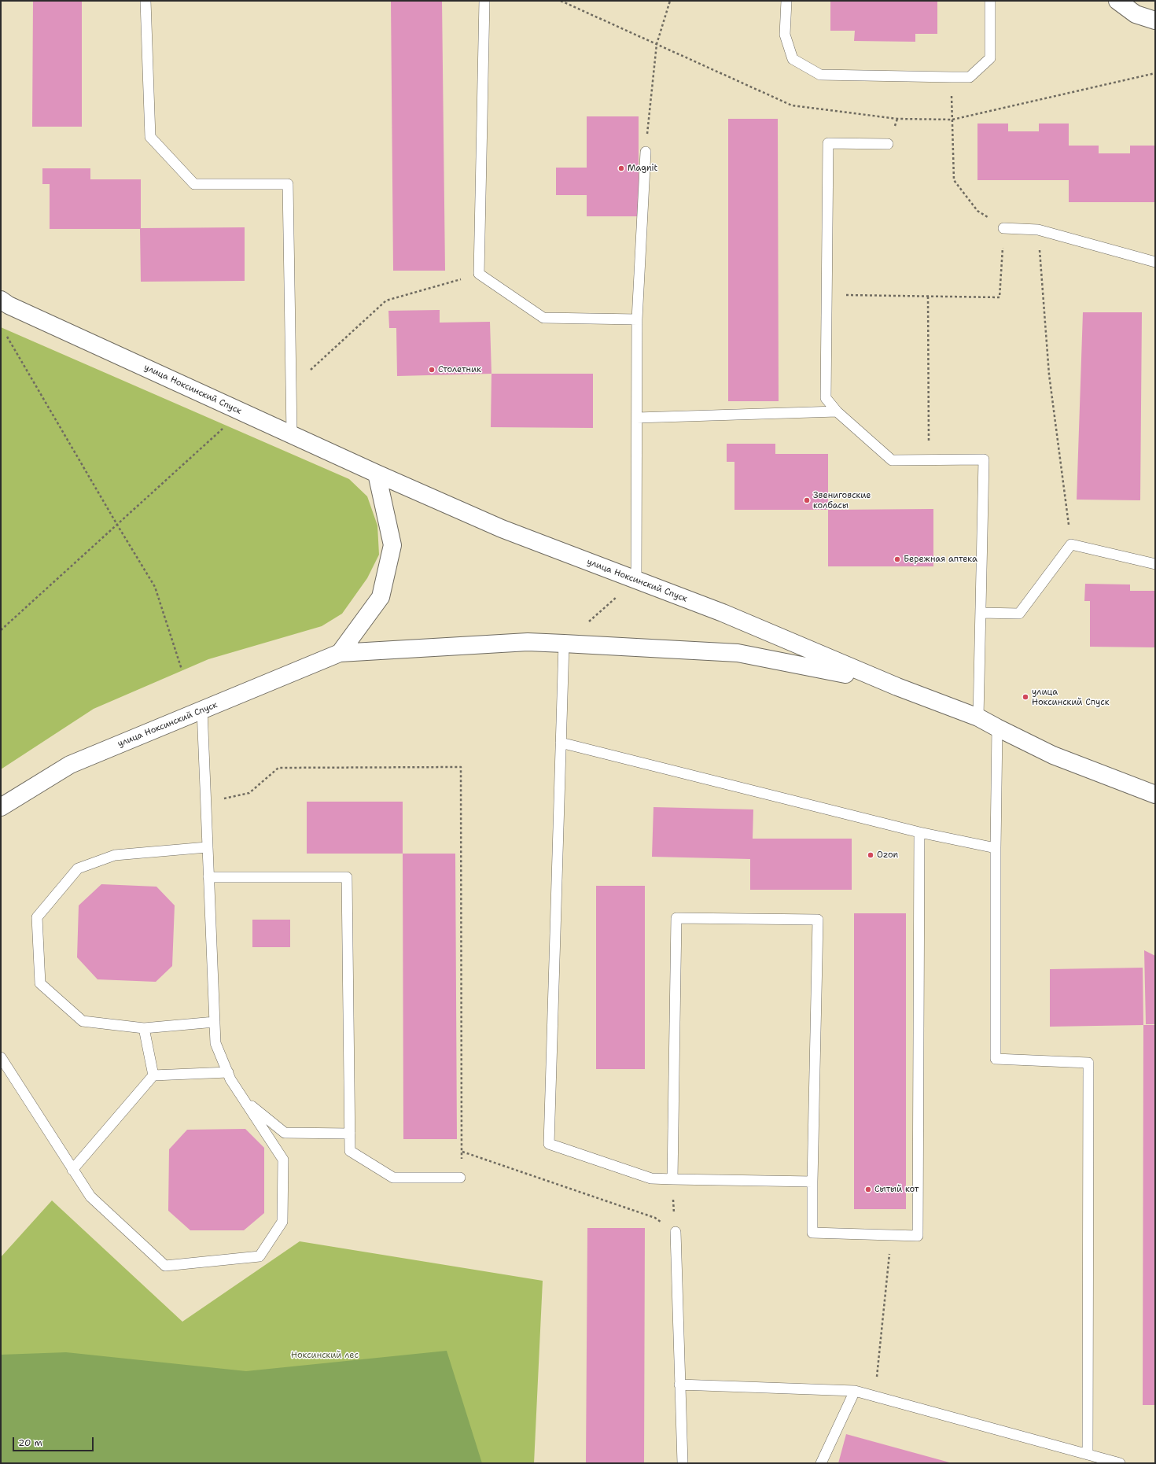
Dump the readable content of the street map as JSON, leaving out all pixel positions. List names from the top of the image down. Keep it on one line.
{"streets":{"street":["улица Ноксинский Спуск"]},"parks":["Ноксинский лес"],"places":["Magnit","Столетник","Звениговские колбасы","Бережная аптека","улица Ноксинский Спуск","Ozon","Сытый кот"],"scale_bar":"20 m"}
